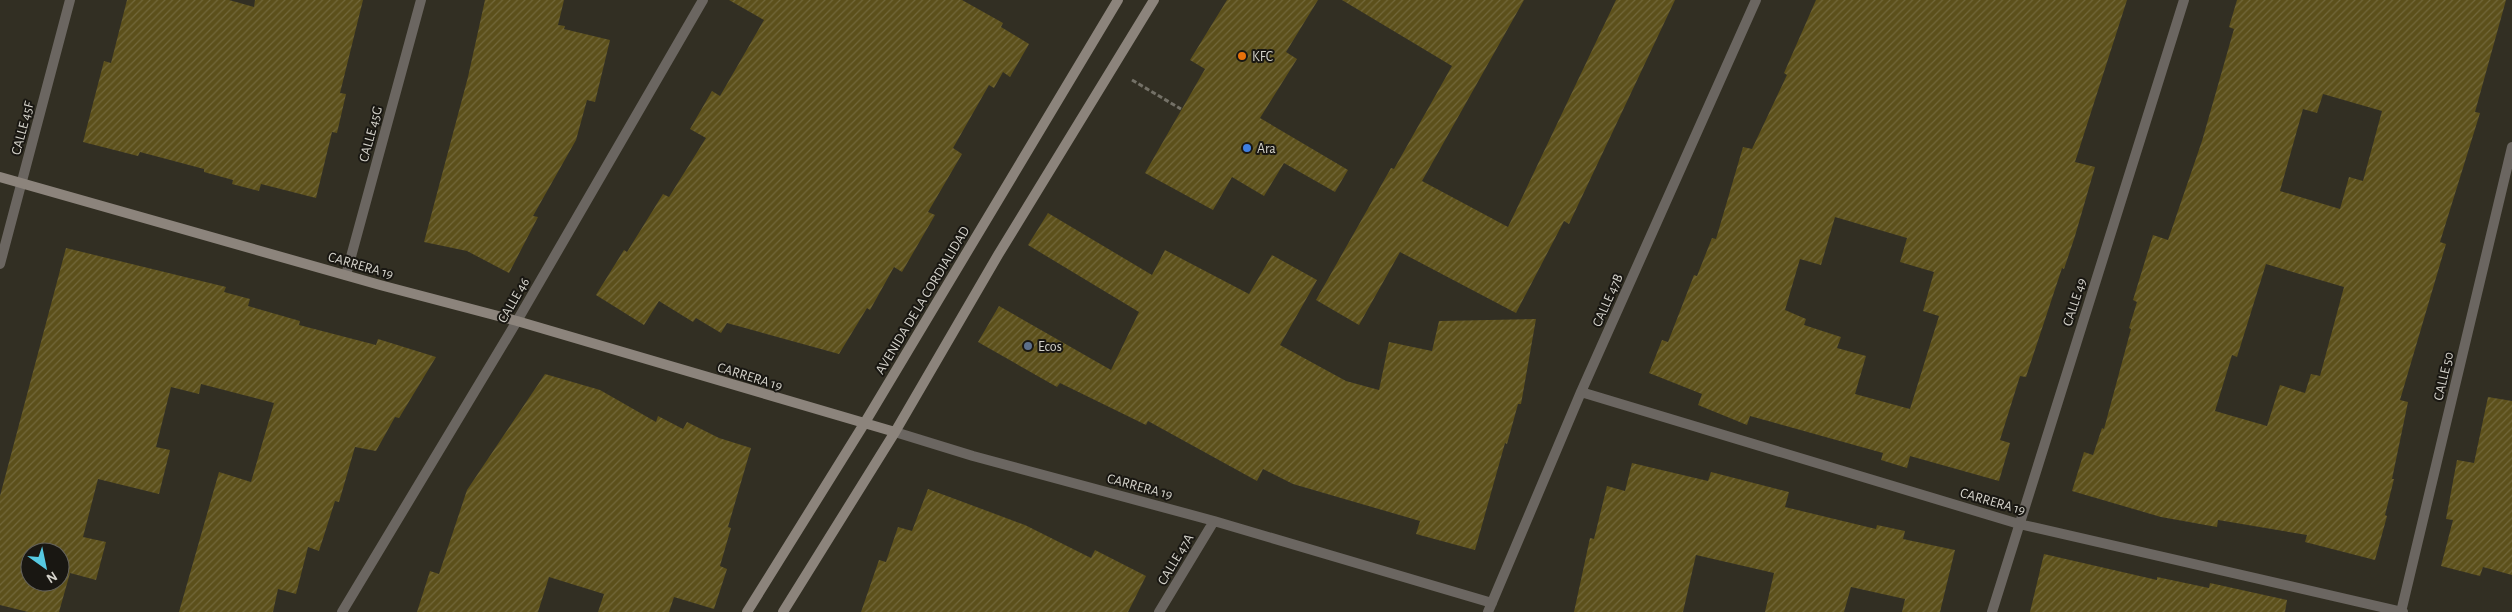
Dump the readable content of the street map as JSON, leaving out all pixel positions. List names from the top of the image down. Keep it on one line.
{"streets":{"main road":["CARRERA 19","AVENIDA DE LA CORDIALIDAD"],"street":["CALLE 45F","CALLE 45G","CALLE 46","CALLE 47B","CALLE 49","CALLE 50","CALLE 47A"]},"crossings":[["CALLE 45F","CARRERA 19"],["CALLE 45G","CARRERA 19"],["CARRERA 19","CALLE 46"],["CARRERA 19","AVENIDA DE LA CORDIALIDAD"],["CARRERA 19","CALLE 47B"],["CARRERA 19","CALLE 49"],["CARRERA 19","CALLE 50"],["CARRERA 19","CALLE 47A"]],"places":["KFC","Ara","Ecos"],"north":"bottom right"}
